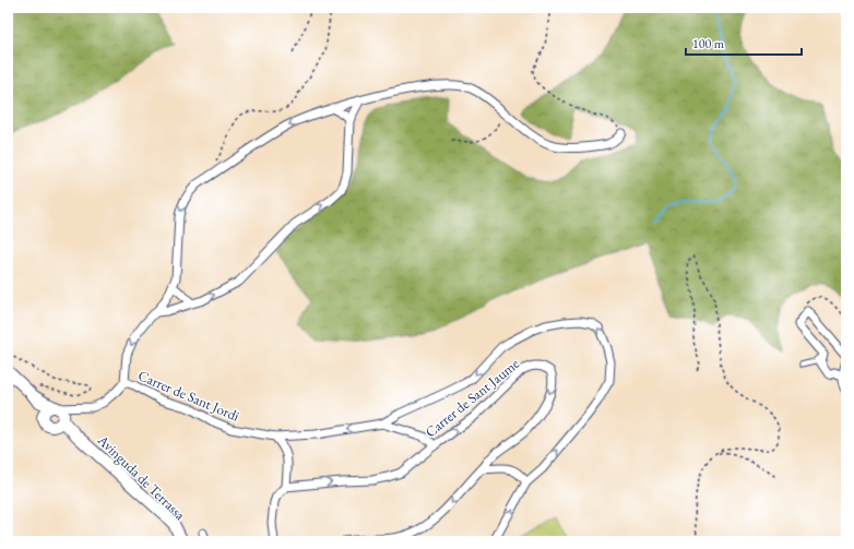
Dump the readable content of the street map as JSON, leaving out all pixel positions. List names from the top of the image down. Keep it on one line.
{"streets":{"street":["Carrer de Sant Jordi","Carrer de Sant Jaume","Avinguda de Terrassa"]},"scale_bar":"100 m"}
